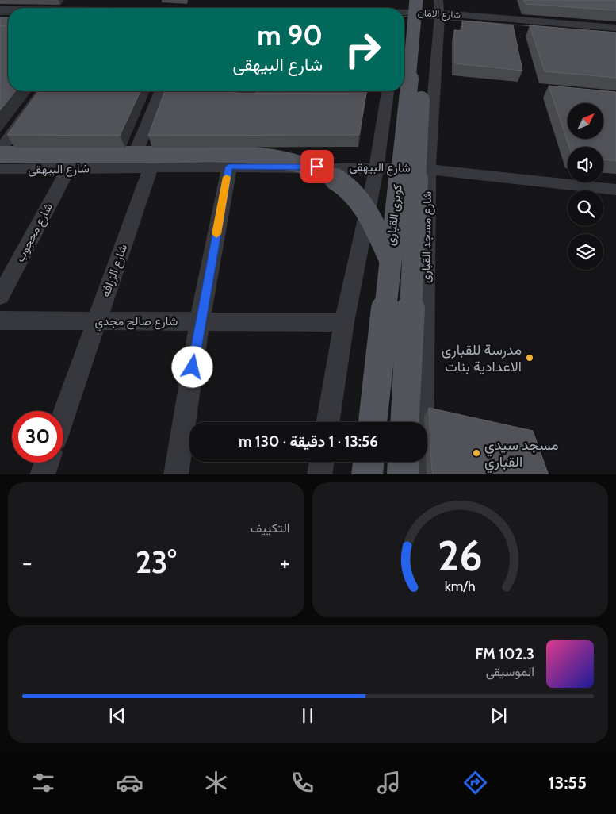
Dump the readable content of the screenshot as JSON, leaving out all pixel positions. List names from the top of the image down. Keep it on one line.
{"streets":{"main road":["كوبرى القبارى"],"street":["شارع الامان","شارع البيهقى","شارع محجوب","شارع مسجد القبارى","شارع الزرافه","شارع صالح مجدي"]},"crossings":[["شارع الامان","كوبرى القبارى"],["شارع الامان","شارع مسجد القبارى"],["شارع البيهقى","شارع محجوب"],["شارع البيهقى","شارع مسجد القبارى"],["شارع البيهقى","شارع الزرافه"],["كوبرى القبارى","شارع مسجد القبارى"],["شارع الزرافه","شارع صالح مجدي"]],"places":["مدرسة للقبارى الاعدادية بنات","مسجد سيدي القباري"],"north":"top right","page":{"turn":["90 m","شارع البيهقى"],"limit":"30","trip":"13:56 · 1 دقيقة · 130 m","tile":"التكييف","heat":["−","23°","+"],"song":["102.3 FM","الموسيقى"],"tabs":"13:55","gauge":["26","km/h"]}}
